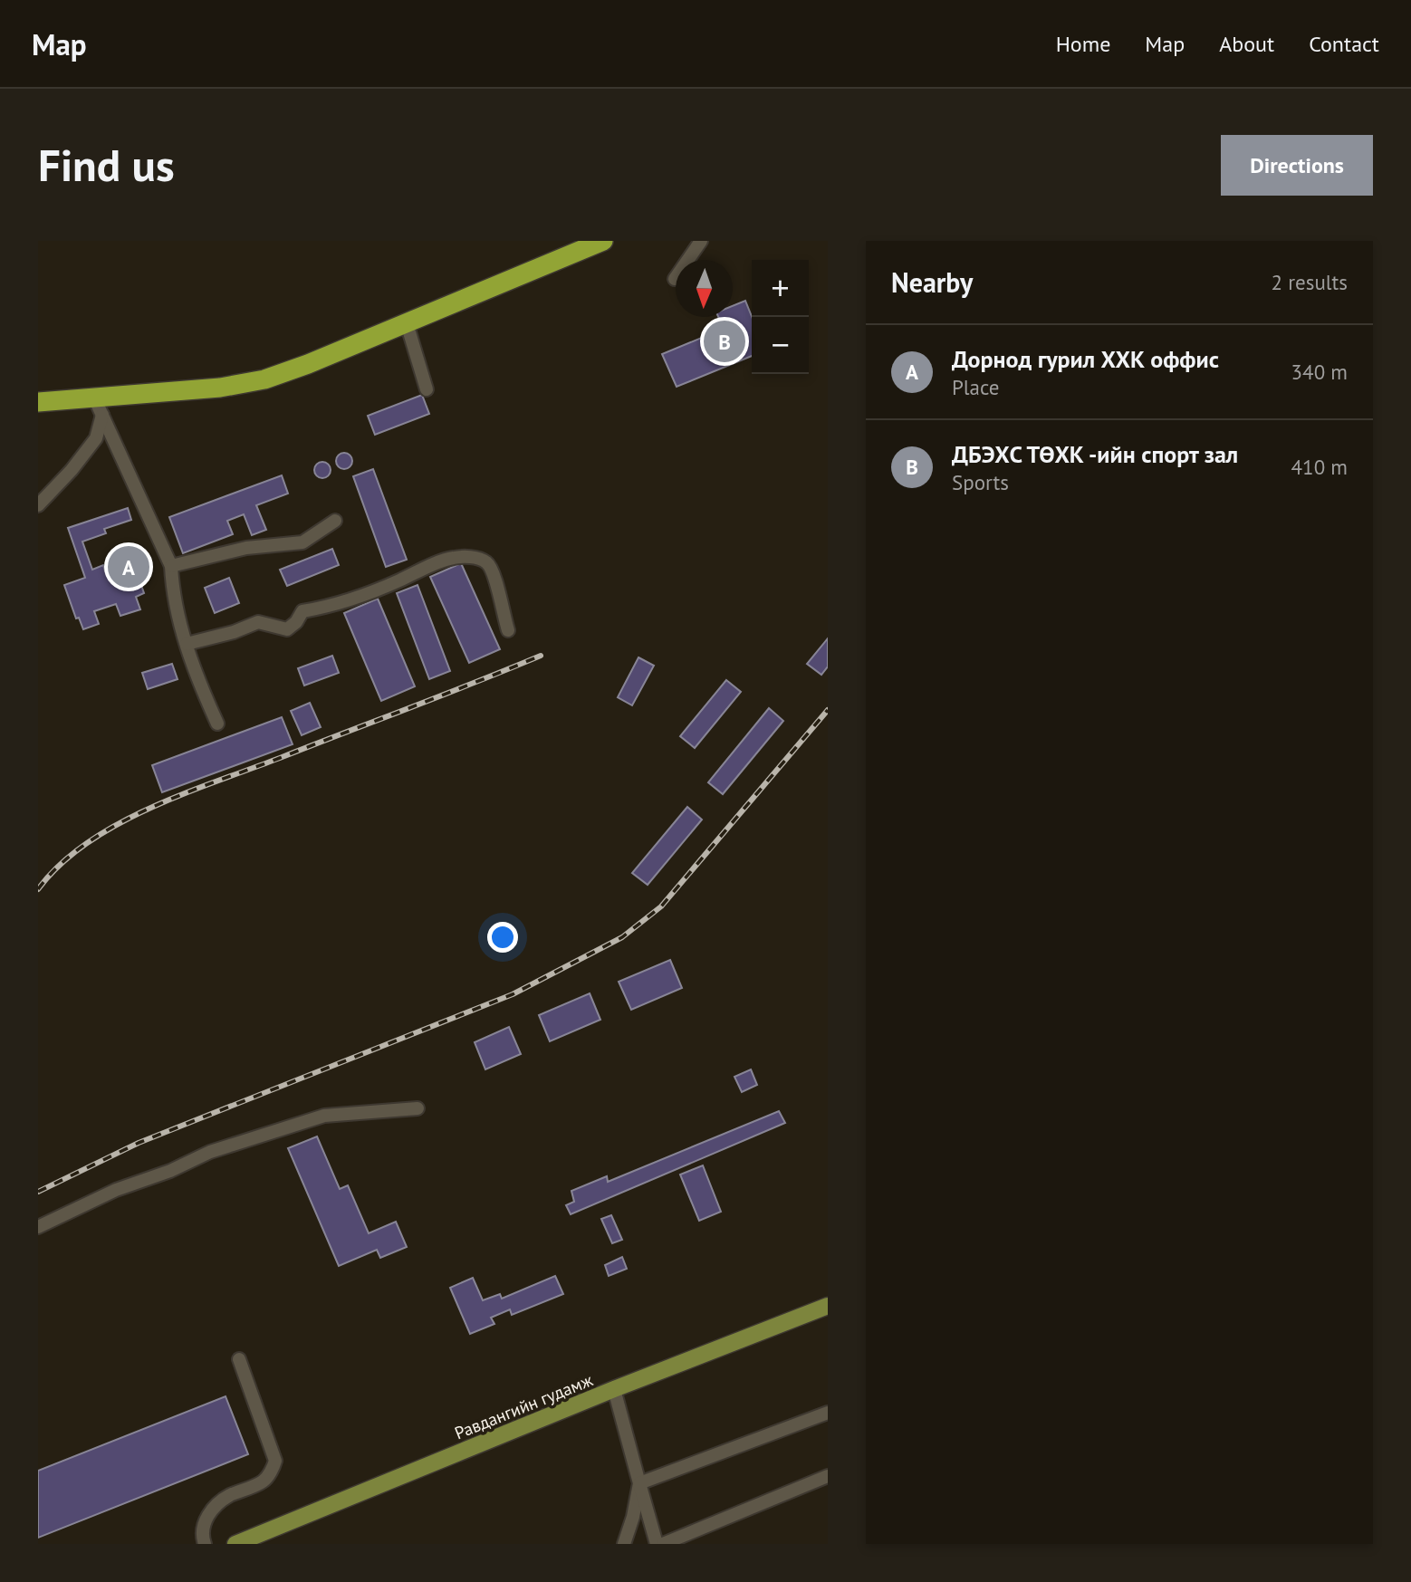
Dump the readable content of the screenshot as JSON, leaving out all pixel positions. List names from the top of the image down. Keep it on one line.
{"streets":{"main road":["Равдангийн гудамж"]},"north":"bottom","page":{"header":"Map","nav":["Home","Map","About","Contact"],"buttons":"Directions","title":"Find us","heading":["Nearby","2 results"],"map_buttons":["+","−"],"pins":["B","A"],"list":[{"mark":"A","name":"Дорнод гурил ХХК оффис","note":"Place","value":"340 m"},{"mark":"B","name":"ДБЭХС ТӨХК -ийн спорт зал","note":"Sports","value":"410 m"}]}}
